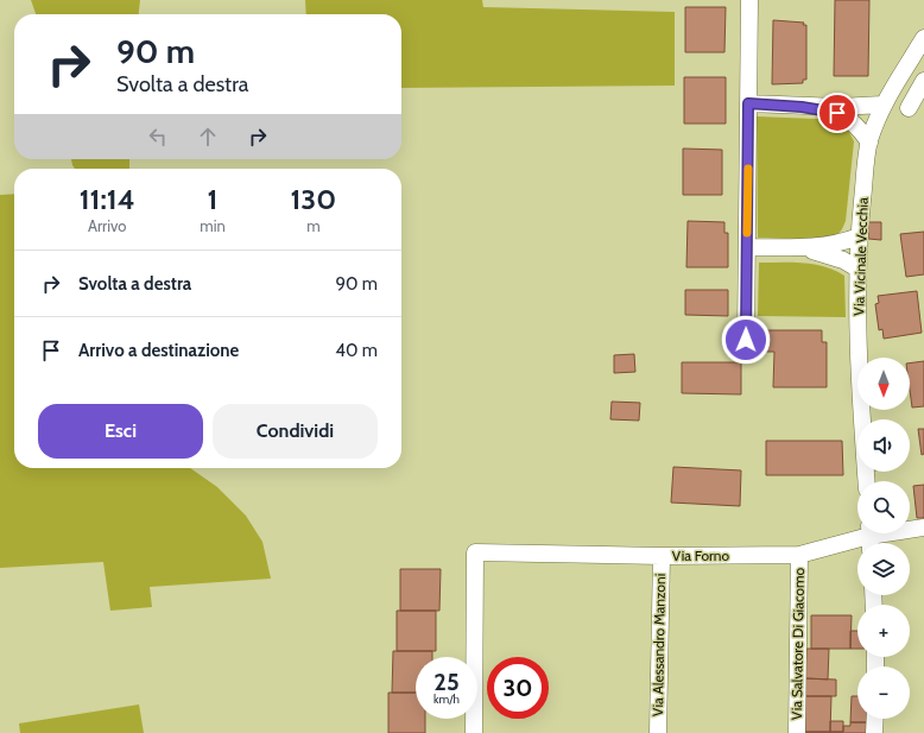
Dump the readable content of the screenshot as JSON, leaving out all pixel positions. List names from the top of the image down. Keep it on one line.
{"streets":{"street":["Via Vicinale Vecchia","Via Forno","Via Salvatore Di Giacomo","Via Alessandro Manzoni"]},"crossings":[["Via Forno","Via Salvatore Di Giacomo"],["Via Forno","Via Alessandro Manzoni"]],"north":"bottom","page":{"turn":["90 m","Svolta a destra"],"eta":["11:14","Arrivo","1","min","130","m"],"list":[{"name":"Svolta a destra","value":"90 m"},{"name":"Arrivo a destinazione","value":"40 m"}],"map_buttons":["+","−"],"buttons":["Esci","Condividi"],"speed":"25 km/h","limit":"30"}}
